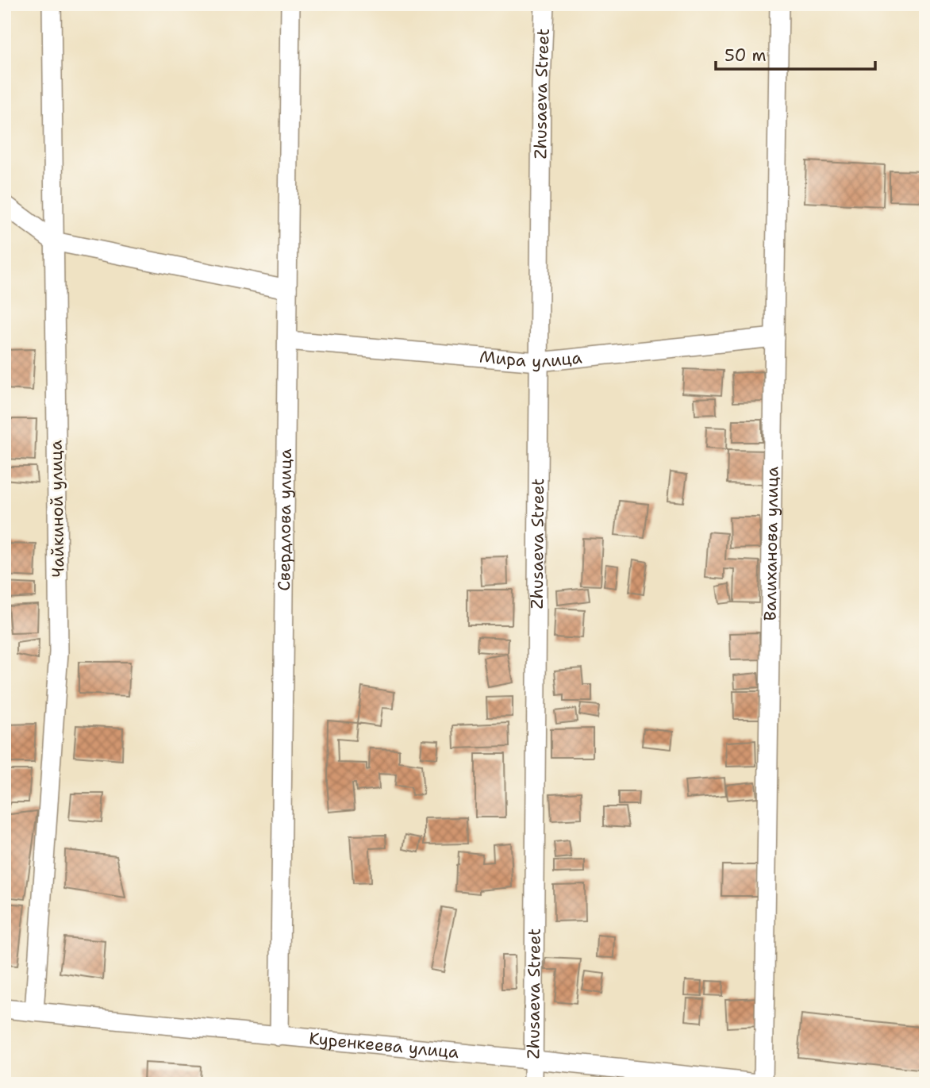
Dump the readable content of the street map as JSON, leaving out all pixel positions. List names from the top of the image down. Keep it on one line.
{"streets":{"street":["Zhusaeva Street","Мира улица","Чайкиной улица","Свердлова улица","Валиханова улица","Куренкеева улица"]},"crossings":[["Zhusaeva Street","Мира улица"],["Zhusaeva Street","Куренкеева улица"],["Мира улица","Свердлова улица"],["Мира улица","Валиханова улица"],["Чайкиной улица","Куренкеева улица"],["Свердлова улица","Куренкеева улица"],["Валиханова улица","Куренкеева улица"]],"scale_bar":"50 m"}
